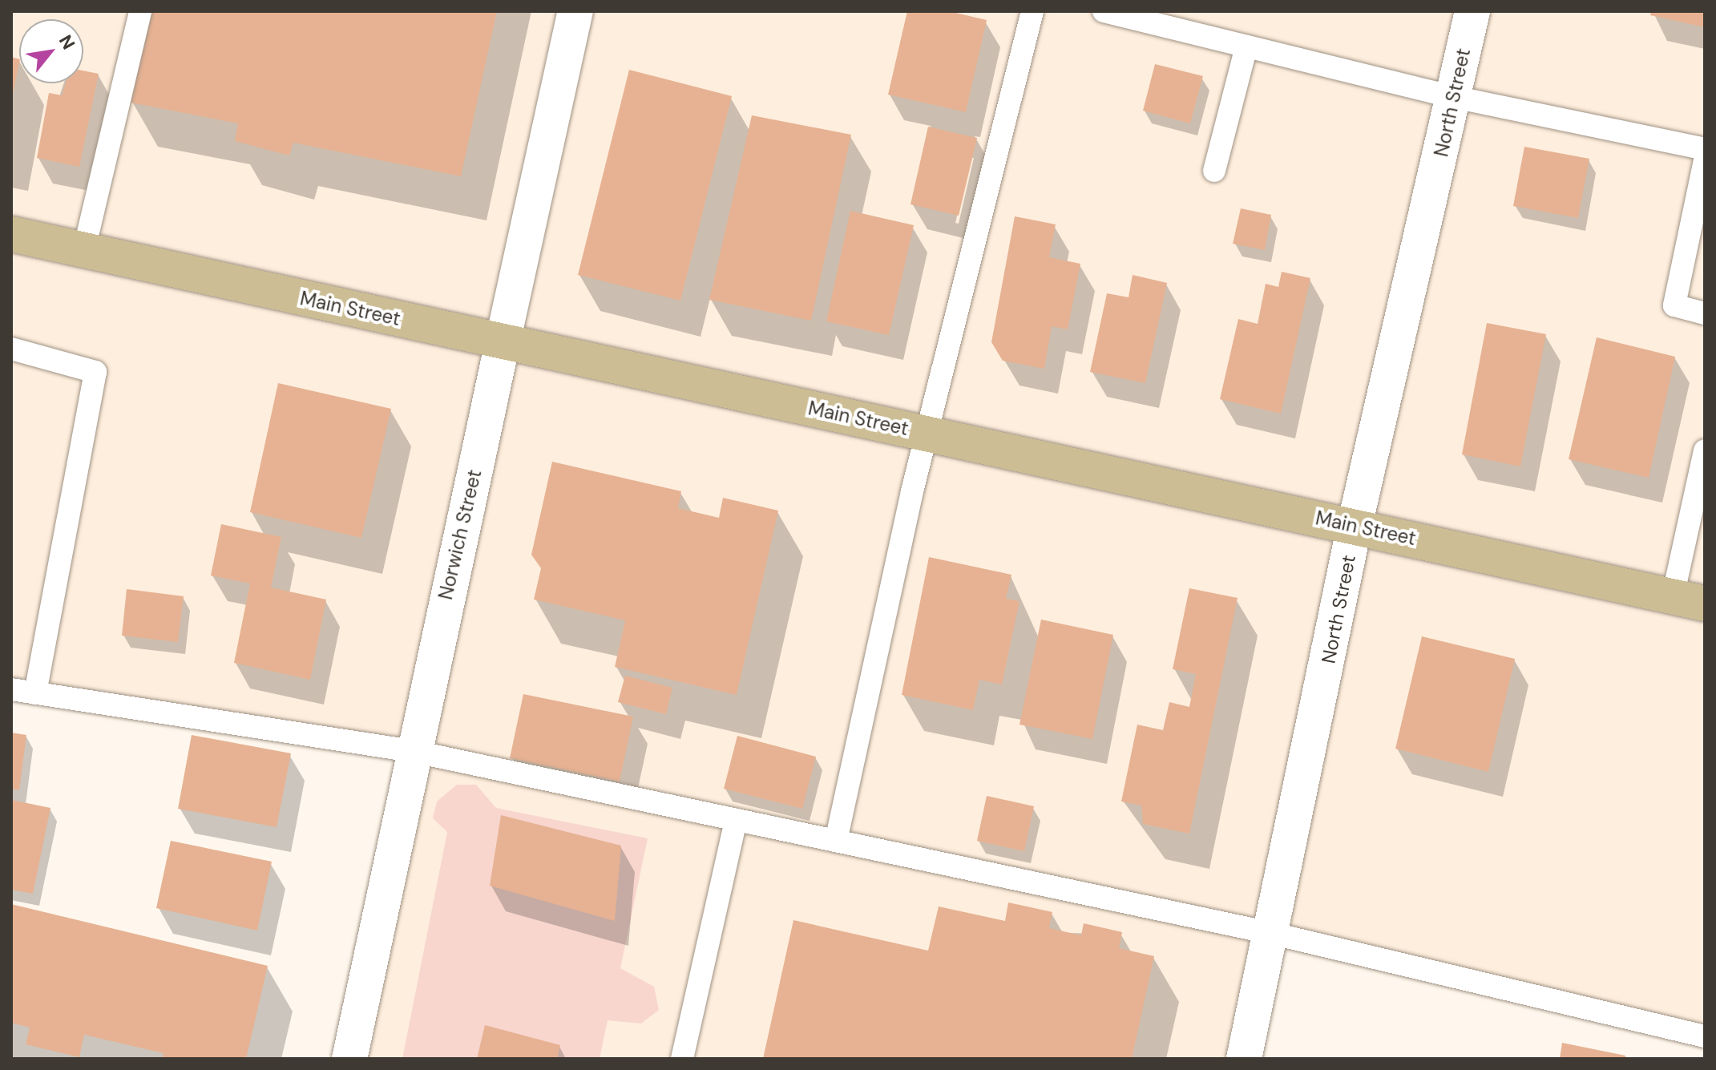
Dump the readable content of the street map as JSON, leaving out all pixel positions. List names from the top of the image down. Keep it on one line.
{"streets":{"main road":["Main Street"],"street":["North Street","Norwich Street"]},"crossings":[["North Street","Main Street"],["Main Street","Norwich Street"]],"north":"top right"}
